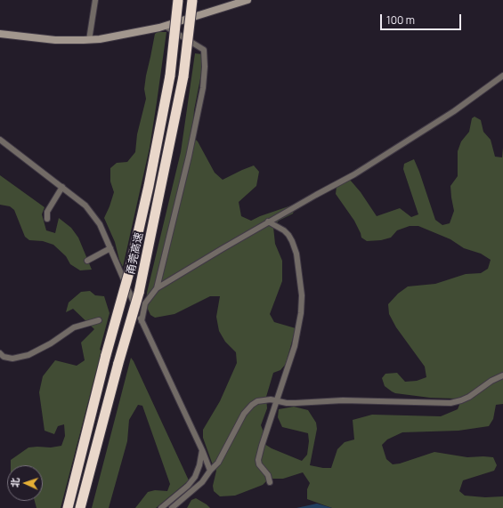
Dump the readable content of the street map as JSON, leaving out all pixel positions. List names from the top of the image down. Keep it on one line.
{"streets":{"highway":["甬莞高速"]},"scale_bar":"100 m","north":"left"}
